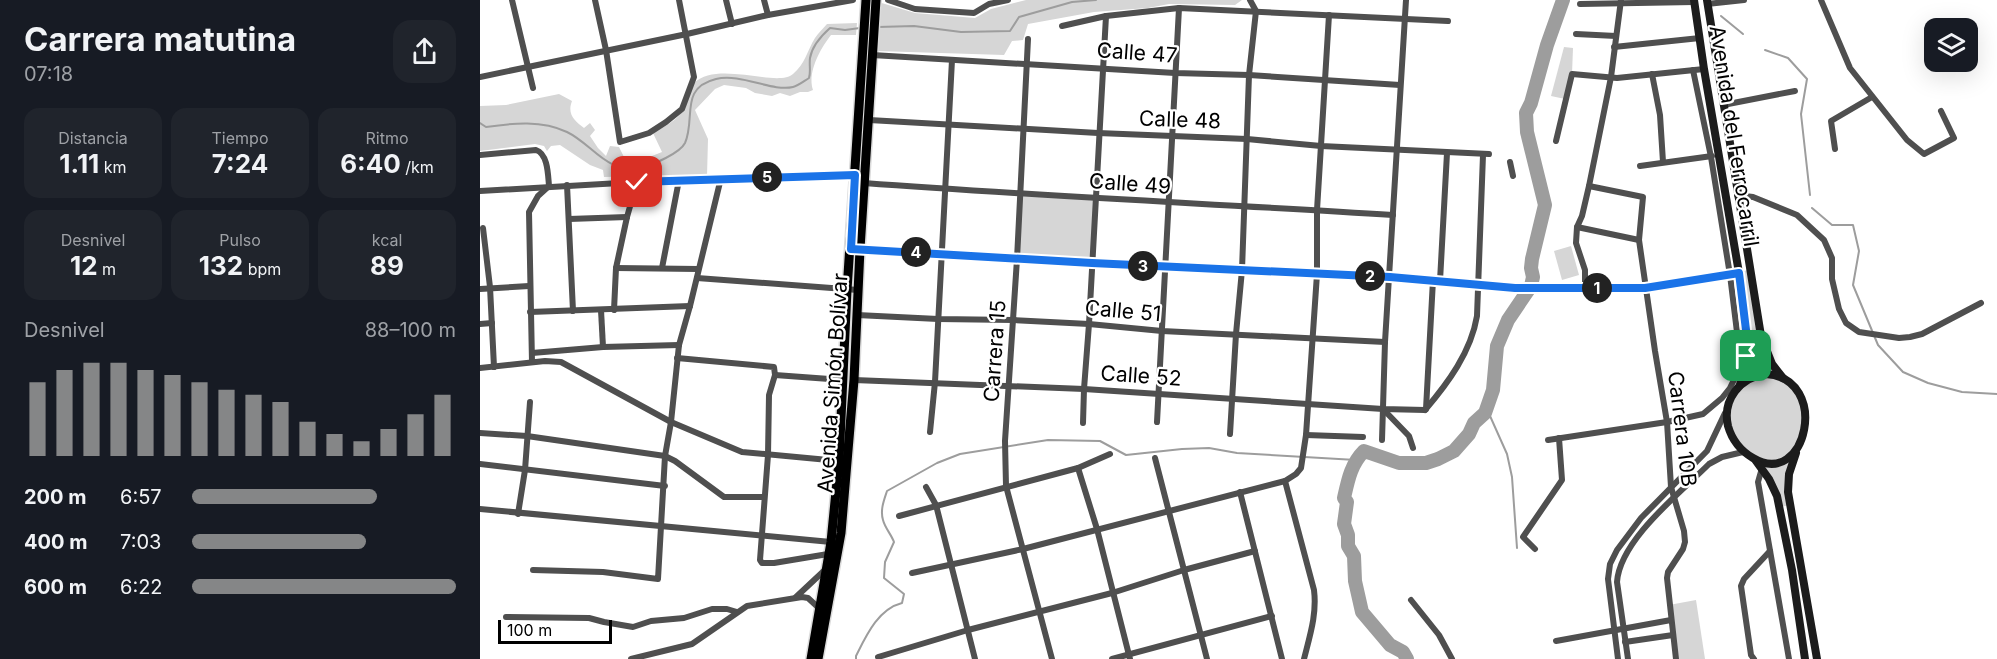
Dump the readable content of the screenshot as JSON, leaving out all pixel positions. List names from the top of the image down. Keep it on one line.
{"streets":{"main road":["Avenida del Ferrocarril","Avenida Simón Bolívar"],"street":["Calle 47","Calle 48","Calle 49","Calle 51","Carrera 15","Calle 52","Carrera 10B"]},"crossings":[["Calle 47","Carrera 15"],["Calle 47","Avenida Simón Bolívar"],["Calle 48","Carrera 15"],["Calle 48","Avenida Simón Bolívar"],["Calle 49","Carrera 15"],["Calle 49","Avenida Simón Bolívar"],["Calle 51","Carrera 15"],["Calle 51","Avenida Simón Bolívar"],["Carrera 15","Calle 52"],["Calle 52","Avenida Simón Bolívar"]],"scale_bar":"100 m","page":{"heading":["Carrera matutina","07:18"],"stats":[["Distancia","1.11 km"],["Tiempo","7:24"],["Ritmo","6:40 /km"],["Desnivel","12 m"],["Pulso","132 bpm"],["kcal","89"]],"pins":["5","4","3","2","1"],"chart":["Desnivel","88–100 m"],"list":[{"name":"200 m","note":"6:57"},{"name":"400 m","note":"7:03"},{"name":"600 m","note":"6:22"}],"scale":"100 m"}}
